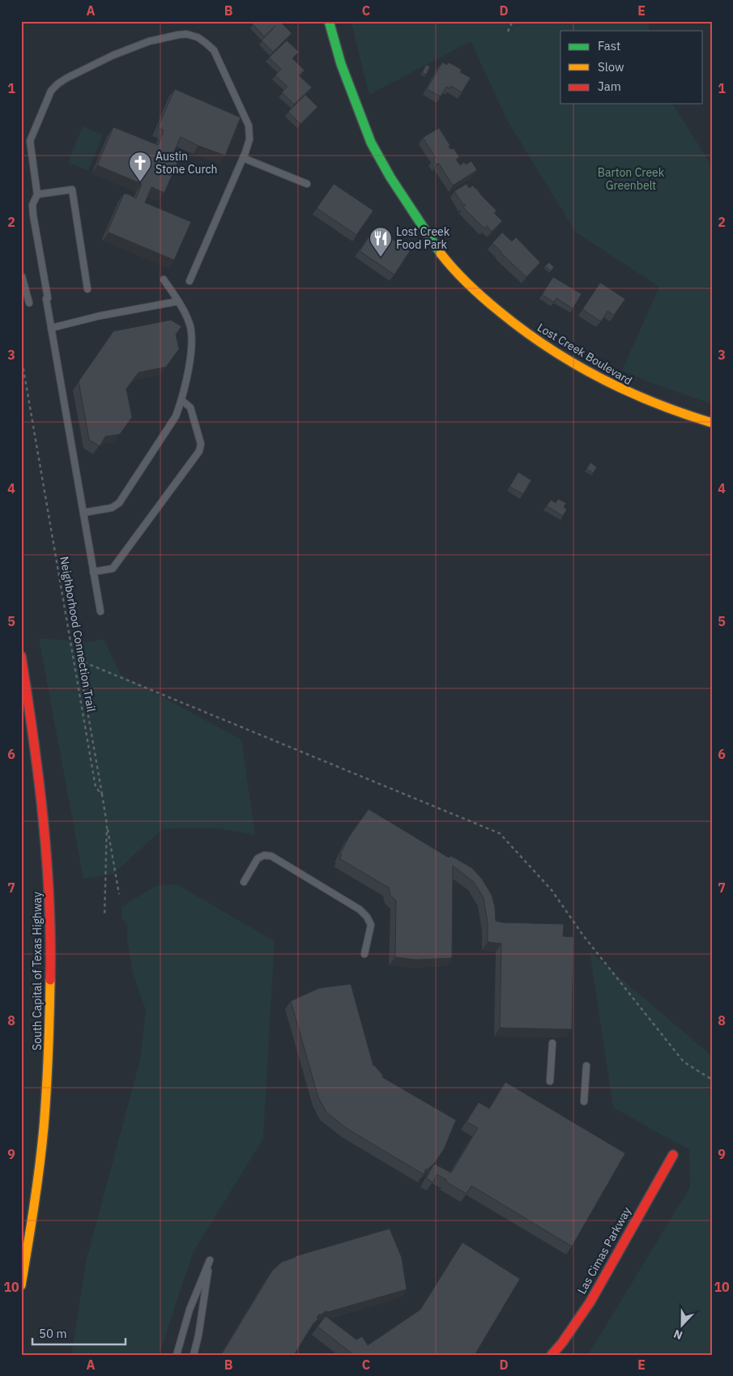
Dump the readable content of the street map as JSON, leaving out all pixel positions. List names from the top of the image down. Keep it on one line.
{"streets":{"main road":["Lost Creek Boulevard","South Capital of Texas Highway","Las Cimas Parkway"],"path":["Neighborhood Connection Trail"]},"parks":["Barton Creek Greenbelt"],"places":{"church":["Austin Stone Curch"],"restaurant":["Lost Creek Food Park"]},"legend":["Fast","Slow","Jam"],"scale_bar":"50 m","north":"bottom","grid":{"columns":["A","B","C","D","E"],"rows":["1","2","3","4","5","6","7","8","9","10"]}}
